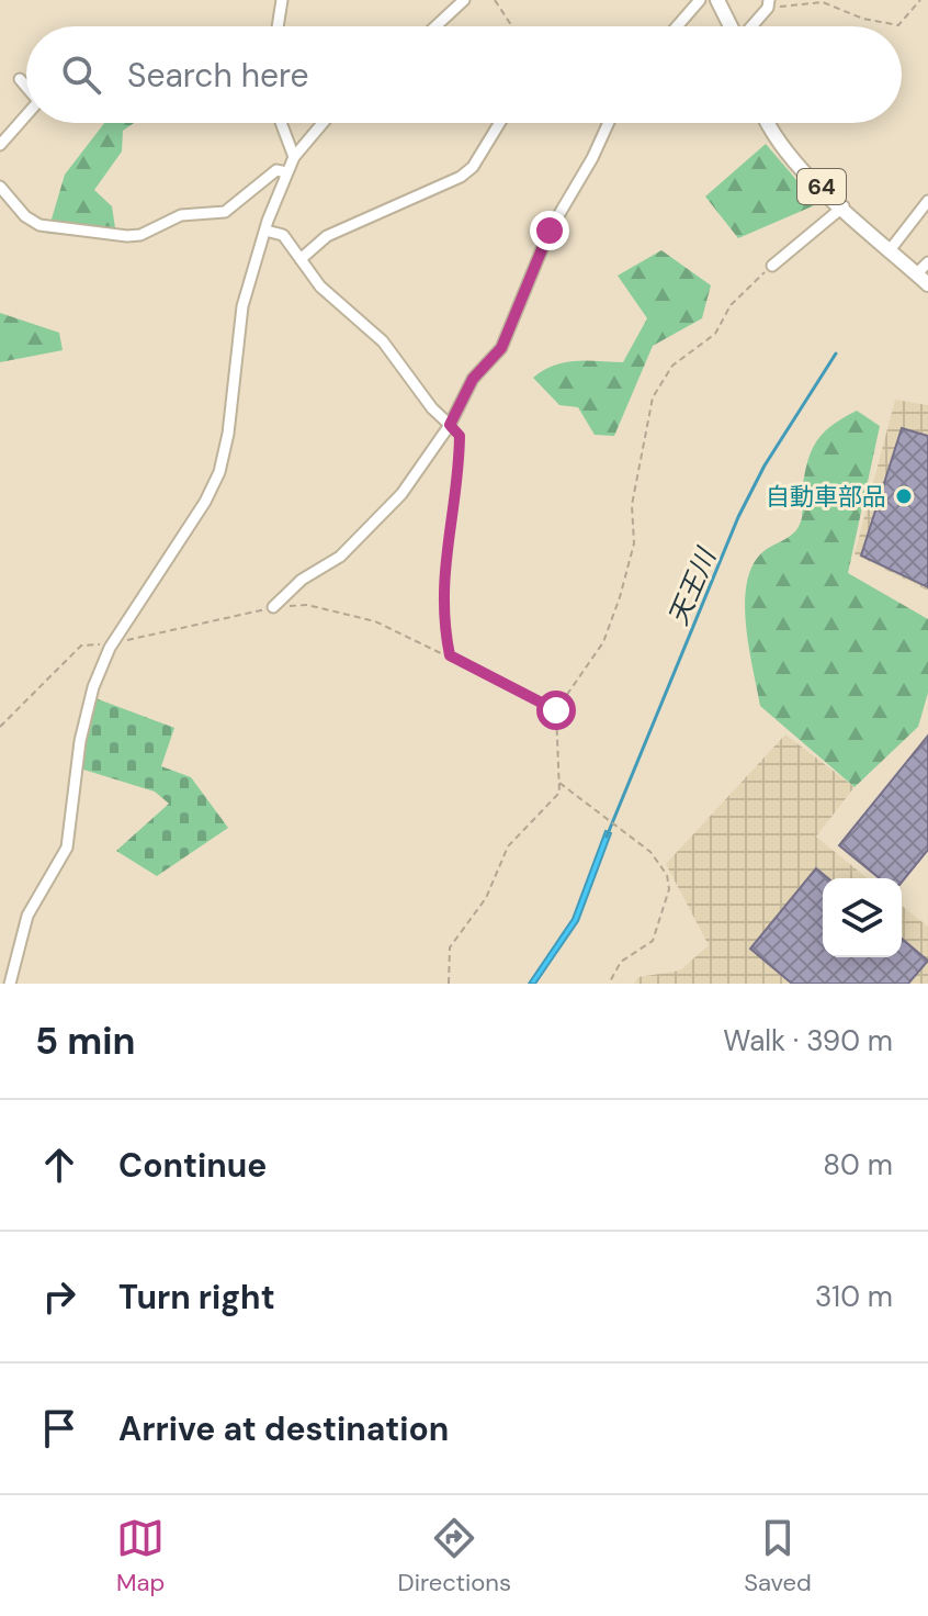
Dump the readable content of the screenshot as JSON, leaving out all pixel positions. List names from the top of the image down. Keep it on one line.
{"streets":{"main road":["64"]},"water":["天王川"],"places":["自動車部品"],"page":{"search":"Search here","heading":["5 min","Walk · 390 m"],"list":[["Continue","80 m"],["Turn right","310 m"],"Arrive at destination"],"nav":["Map","Directions","Saved"]}}
